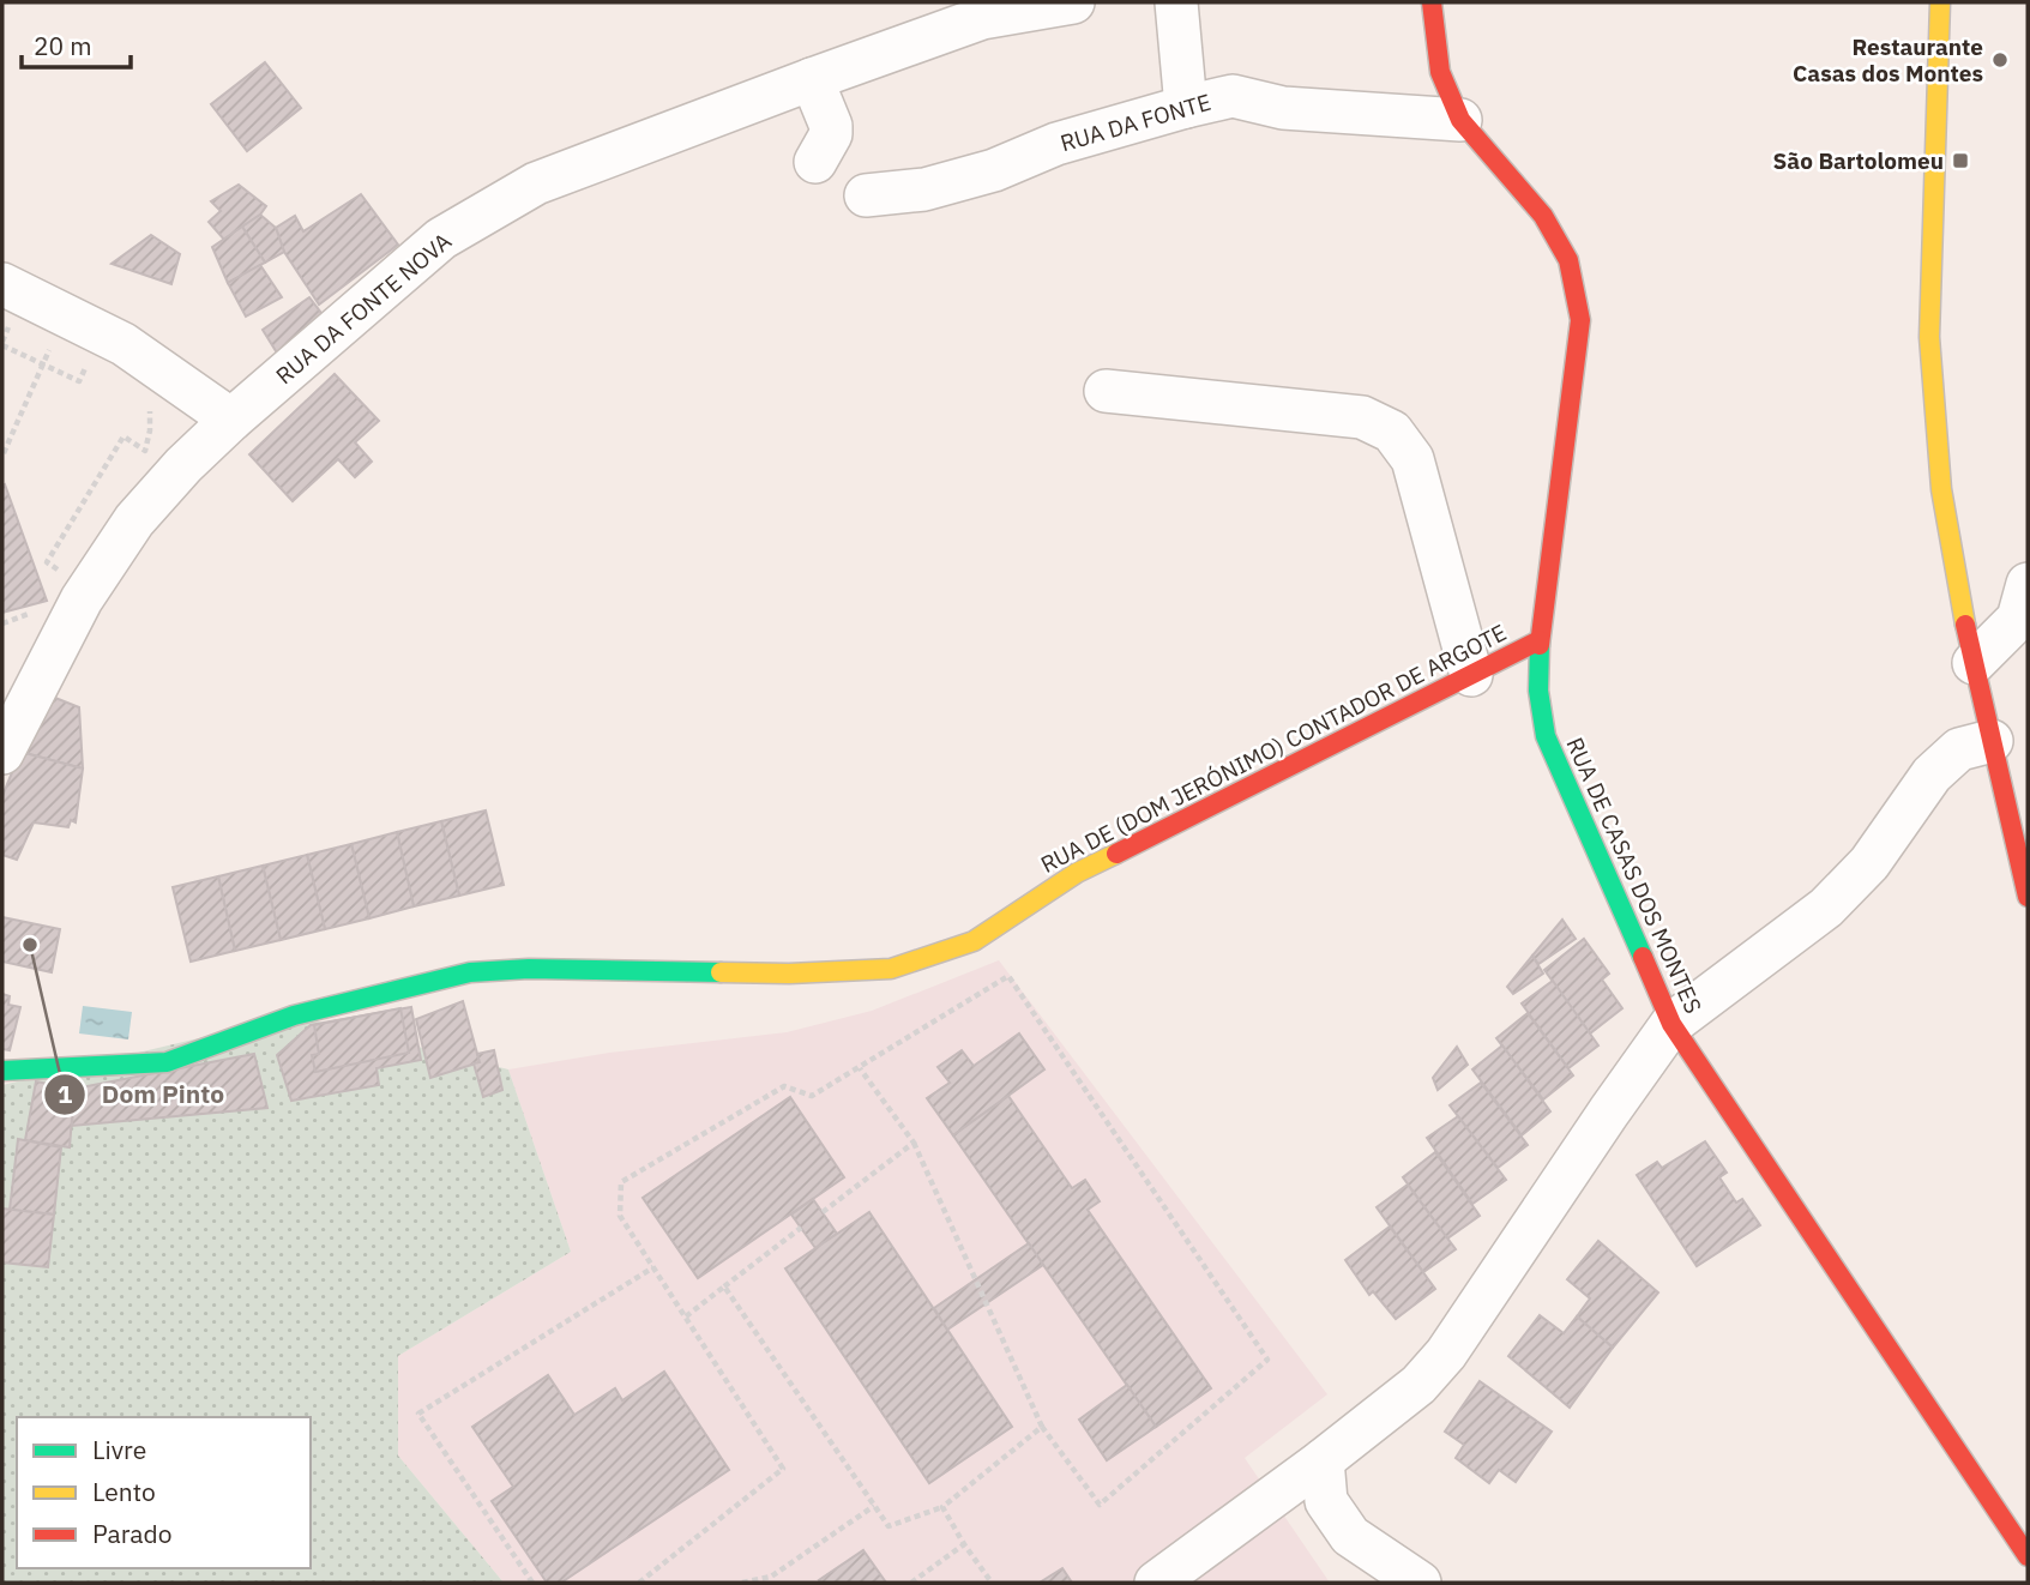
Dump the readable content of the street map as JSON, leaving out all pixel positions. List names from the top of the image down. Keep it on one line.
{"streets":{"street":["RUA DA FONTE","RUA DA FONTE NOVA","RUA DE (DOM JERÓNIMO) CONTADOR DE ARGOTE","RUA DE CASAS DOS MONTES"]},"crossings":[["RUA DA FONTE","RUA DE CASAS DOS MONTES"],["RUA DE (DOM JERÓNIMO) CONTADOR DE ARGOTE","RUA DE CASAS DOS MONTES"]],"places":{"other":["Restaurante Casas dos Montes","Dom Pinto"],"transit":["São Bartolomeu"]},"legend":["Livre","Lento","Parado"],"scale_bar":"20 m"}
